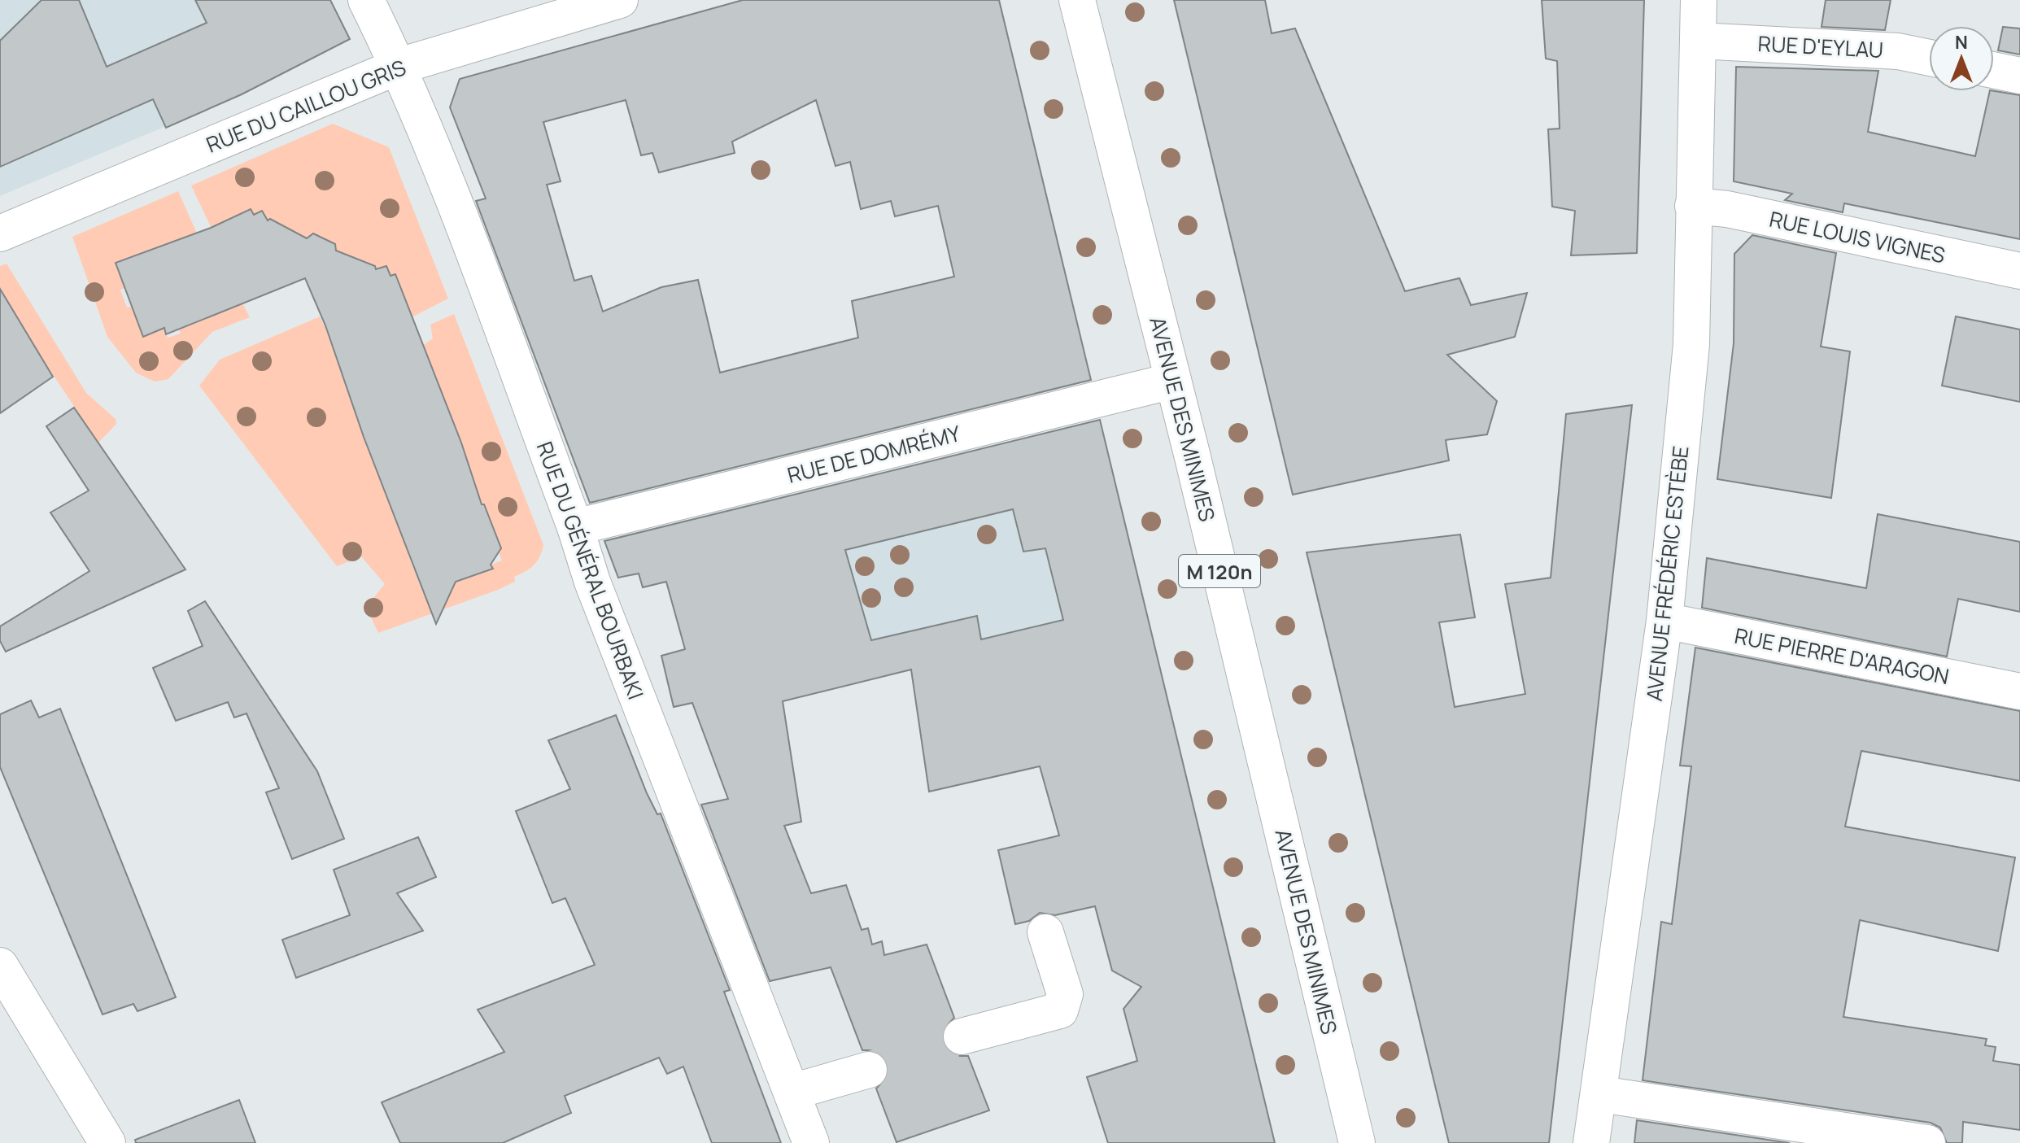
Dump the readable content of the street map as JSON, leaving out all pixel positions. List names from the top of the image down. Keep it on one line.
{"streets":{"street":["RUE D'EYLAU","RUE DU CAILLOU GRIS","RUE LOUIS VIGNES","AVENUE DES MINIMES","RUE DE DOMRÉMY","RUE DU GÉNÉRAL BOURBAKI","M 120n","AVENUE FRÉDÉRIC ESTÈBE","RUE PIERRE D'ARAGON"]},"crossings":[["RUE D'EYLAU","AVENUE FRÉDÉRIC ESTÈBE"],["RUE DU CAILLOU GRIS","RUE DU GÉNÉRAL BOURBAKI"],["RUE LOUIS VIGNES","AVENUE FRÉDÉRIC ESTÈBE"],["AVENUE DES MINIMES","RUE DE DOMRÉMY"],["RUE DE DOMRÉMY","RUE DU GÉNÉRAL BOURBAKI"],["AVENUE FRÉDÉRIC ESTÈBE","RUE PIERRE D'ARAGON"]],"north":"top"}
